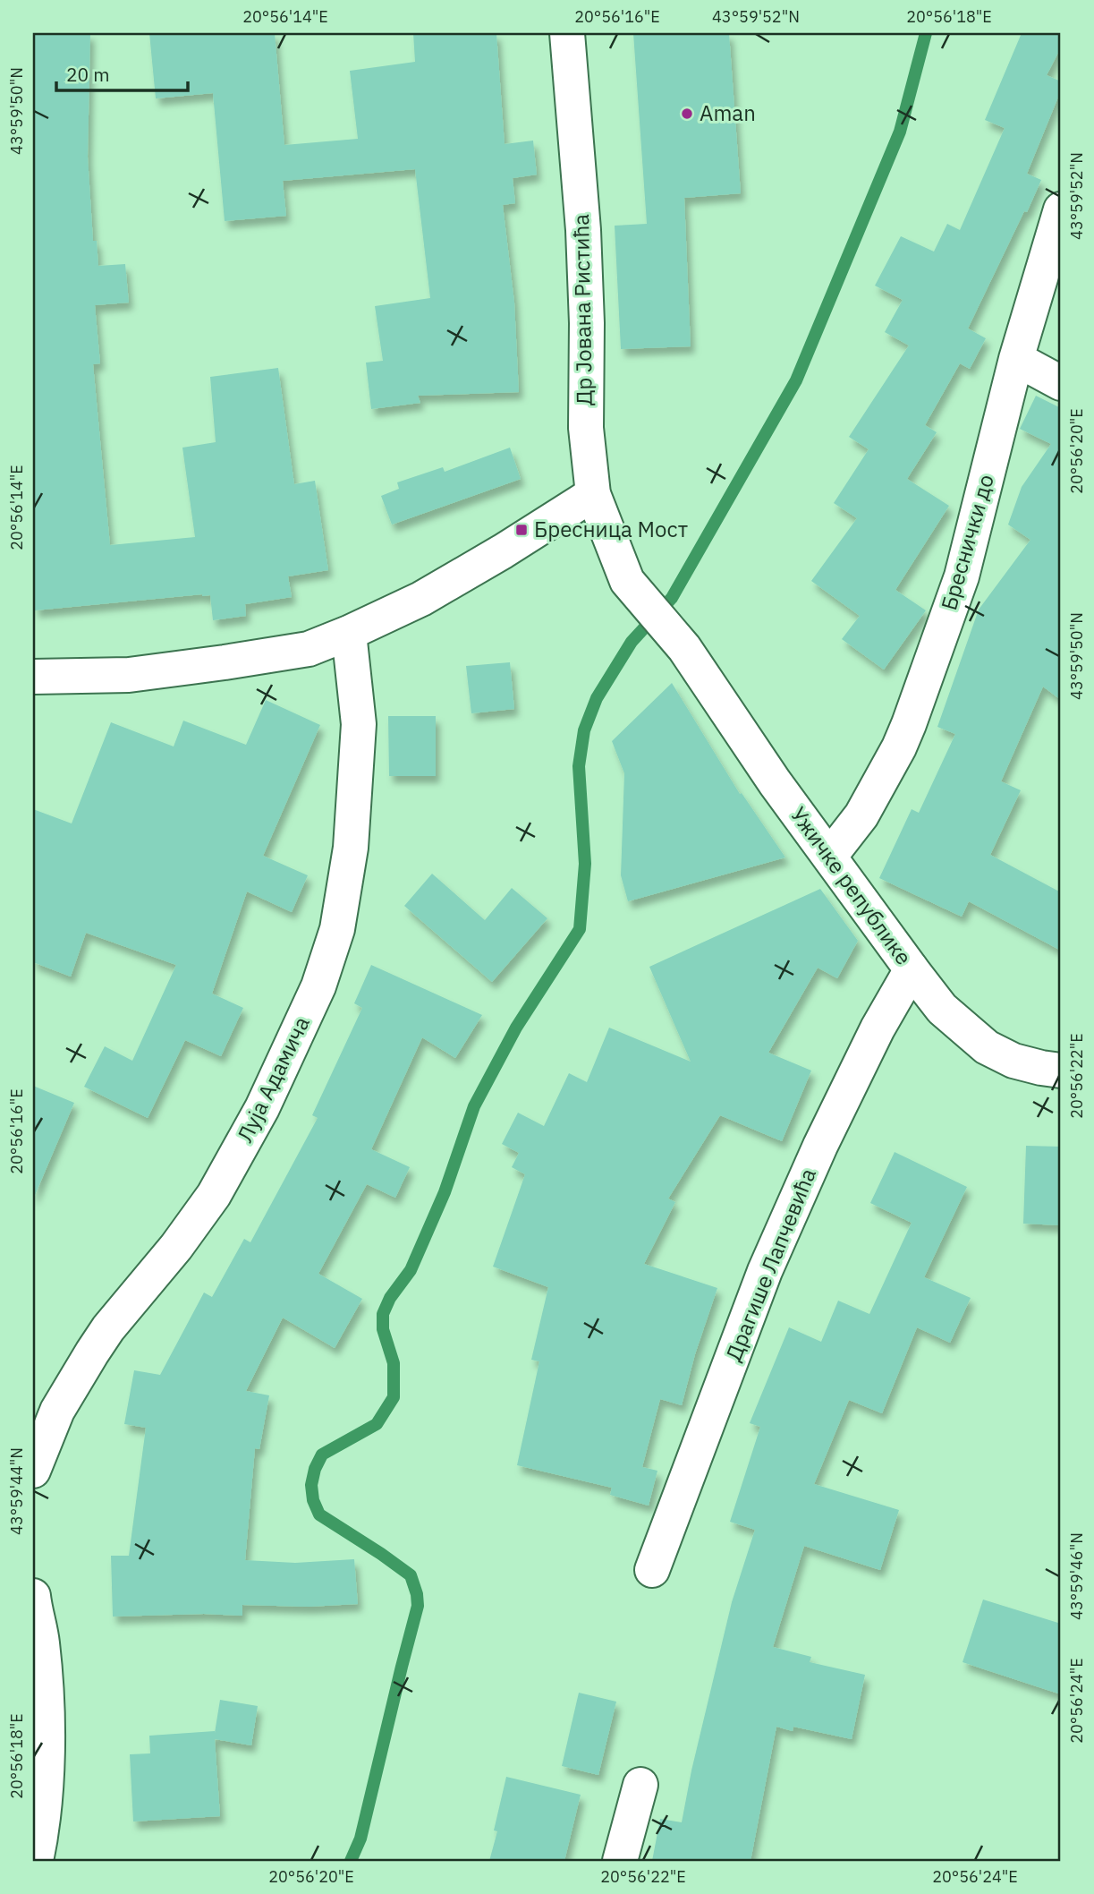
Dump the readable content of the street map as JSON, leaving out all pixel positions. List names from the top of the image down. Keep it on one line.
{"streets":{"street":["Др Јована Ристића","Бреснички до","Ужичке републике","Луја Адамича","Драгише Лапчевића"]},"crossings":[["Др Јована Ристића","Ужичке републике"],["Бреснички до","Ужичке републике"],["Ужичке републике","Драгише Лапчевића"]],"places":{"other":["Aman"],"transit":["Бресница Мост"]},"scale_bar":"20 m","coordinates":["20°56'14\"E","20°56'16\"E","43°59'52\"N","20°56'18\"E","43°59'50\"N","20°56'20\"E","20°56'22\"E","43°59'44\"N","43°59'46\"N","20°56'24\"E"]}
